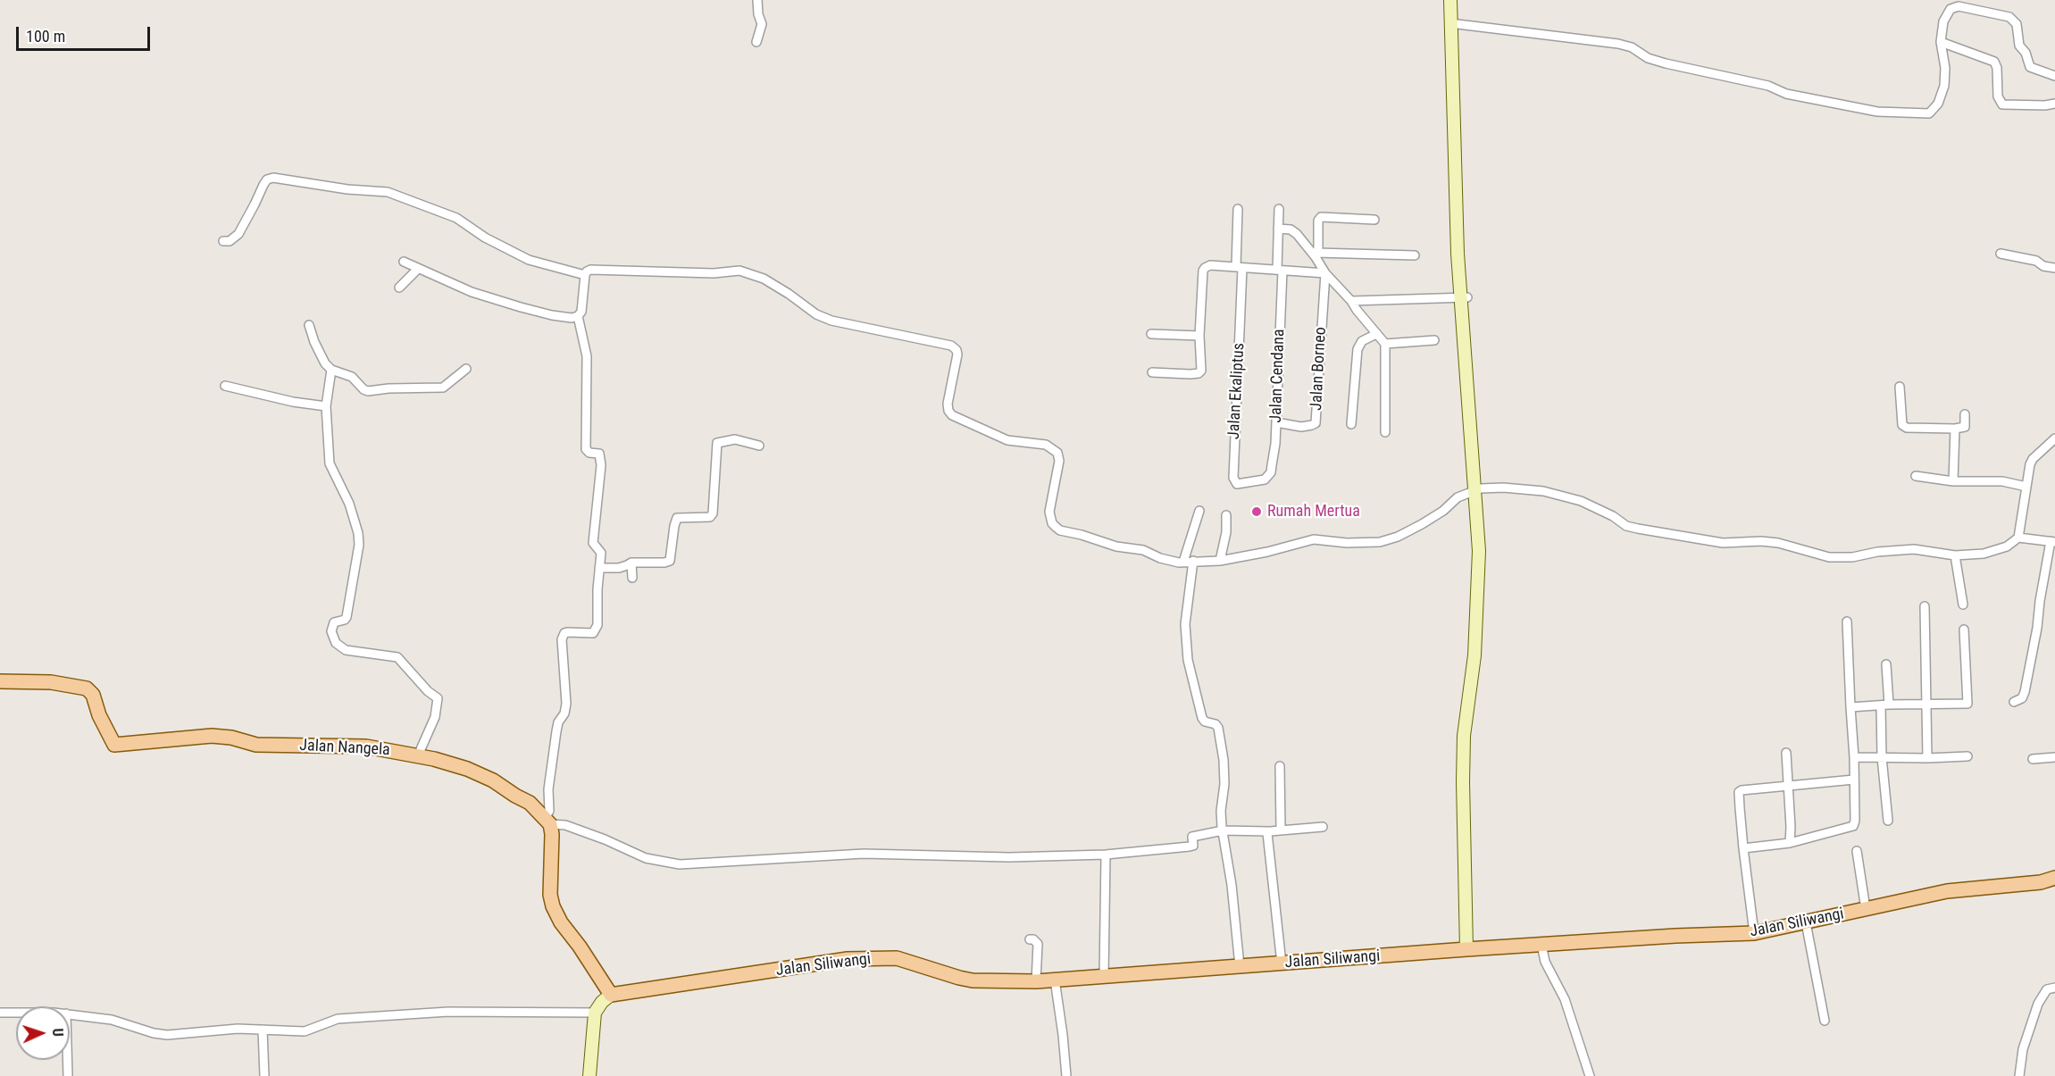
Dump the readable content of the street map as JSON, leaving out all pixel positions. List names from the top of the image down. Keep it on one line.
{"streets":{"main road":["Jalan Nangela","Jalan Siliwangi"],"street":["Jalan Borneo","Jalan Cendana","Jalan Ekaliptus"]},"crossings":[["Jalan Borneo","Jalan Cendana"],["Jalan Cendana","Jalan Ekaliptus"]],"places":["Rumah Mertua"],"scale_bar":"100 m","north":"right"}
